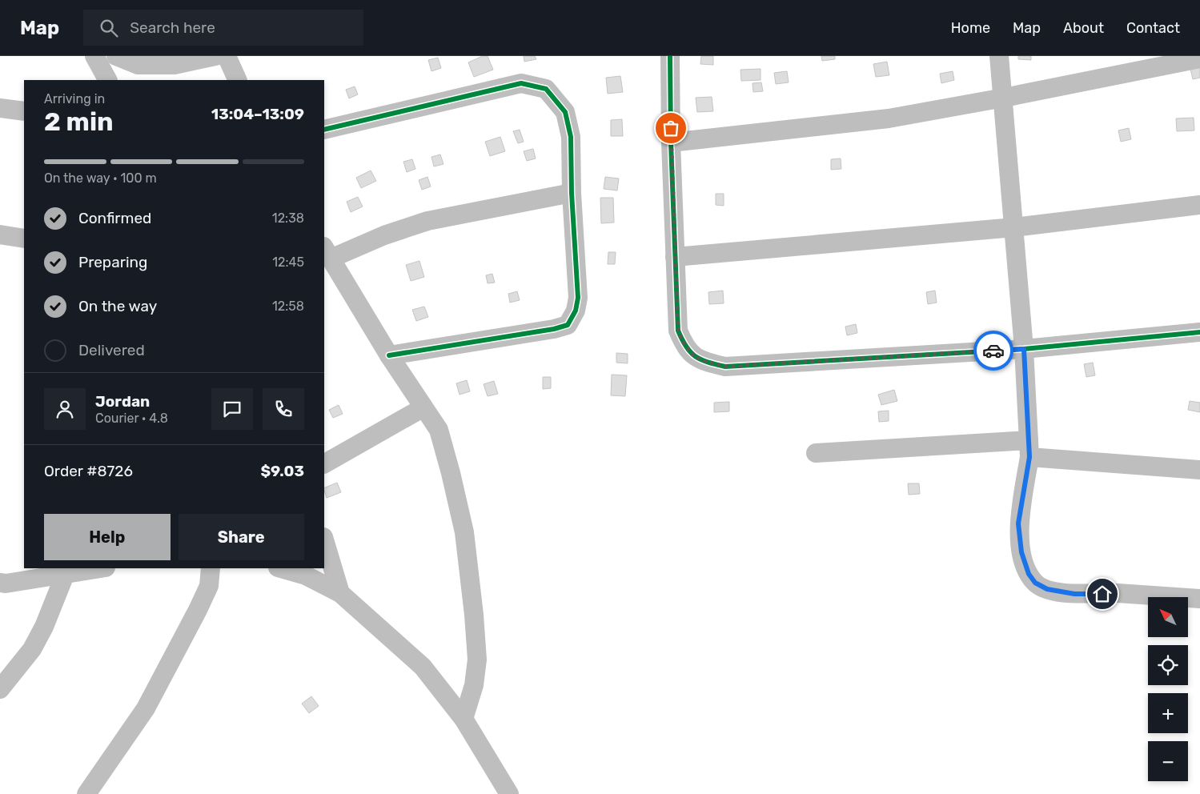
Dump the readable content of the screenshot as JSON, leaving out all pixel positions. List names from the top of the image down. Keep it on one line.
{"north":"top left","page":{"header":"Map","search":"Search here","nav":["Home","Map","About","Contact"],"heading":["2 min","Arriving in","13:04–13:09"],"panel":["Jordan","Courier · 4.8","Order #8726","$9.03"],"bar":"On the way · 100 m","list":[["Confirmed","12:38"],["Preparing","12:45"],["On the way","12:58"],"Delivered"],"buttons":["Help","Share"],"map_buttons":["+","−"]}}
